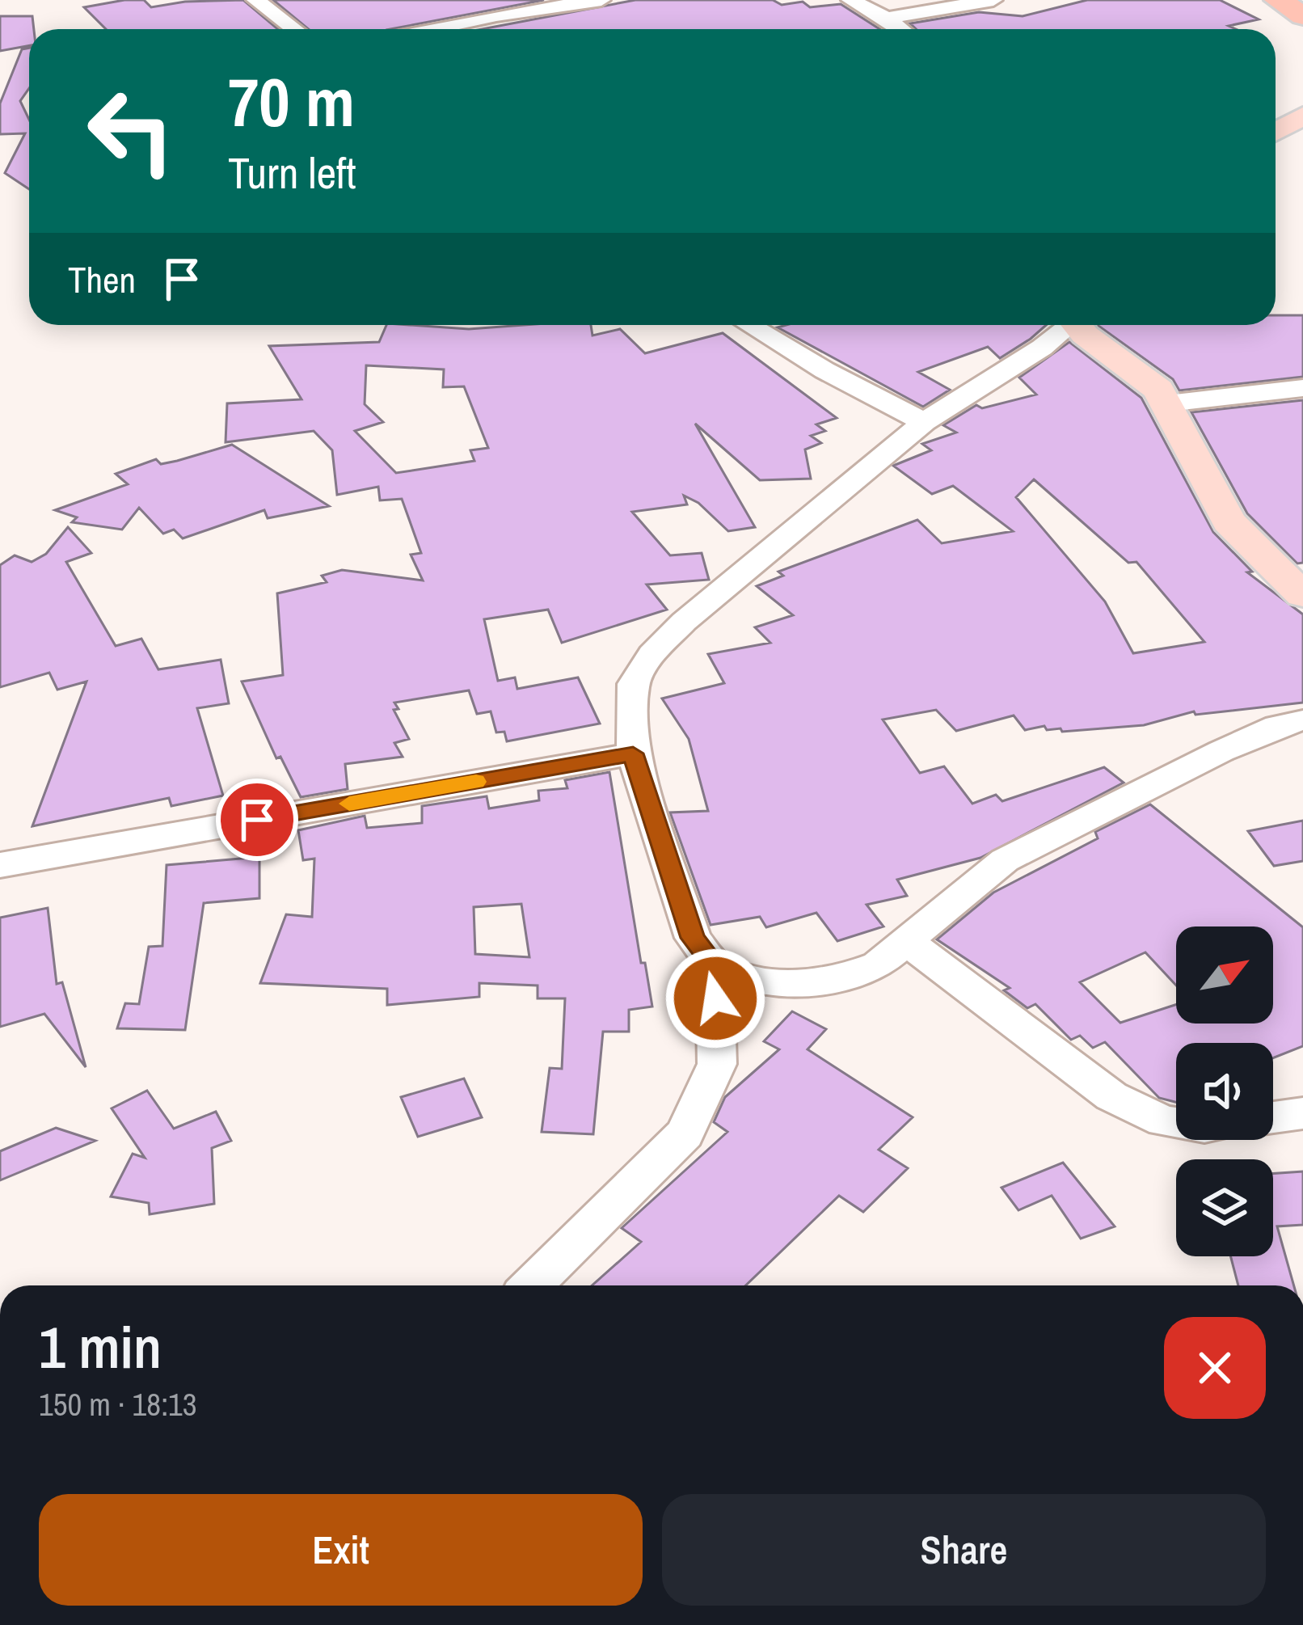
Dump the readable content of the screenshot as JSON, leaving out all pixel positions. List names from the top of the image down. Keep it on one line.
{"north":"top right","page":{"turn":["70 m","Turn left"],"then":"Then","heading":["1 min","150 m · 18:13"],"buttons":["Exit","Share"]}}
